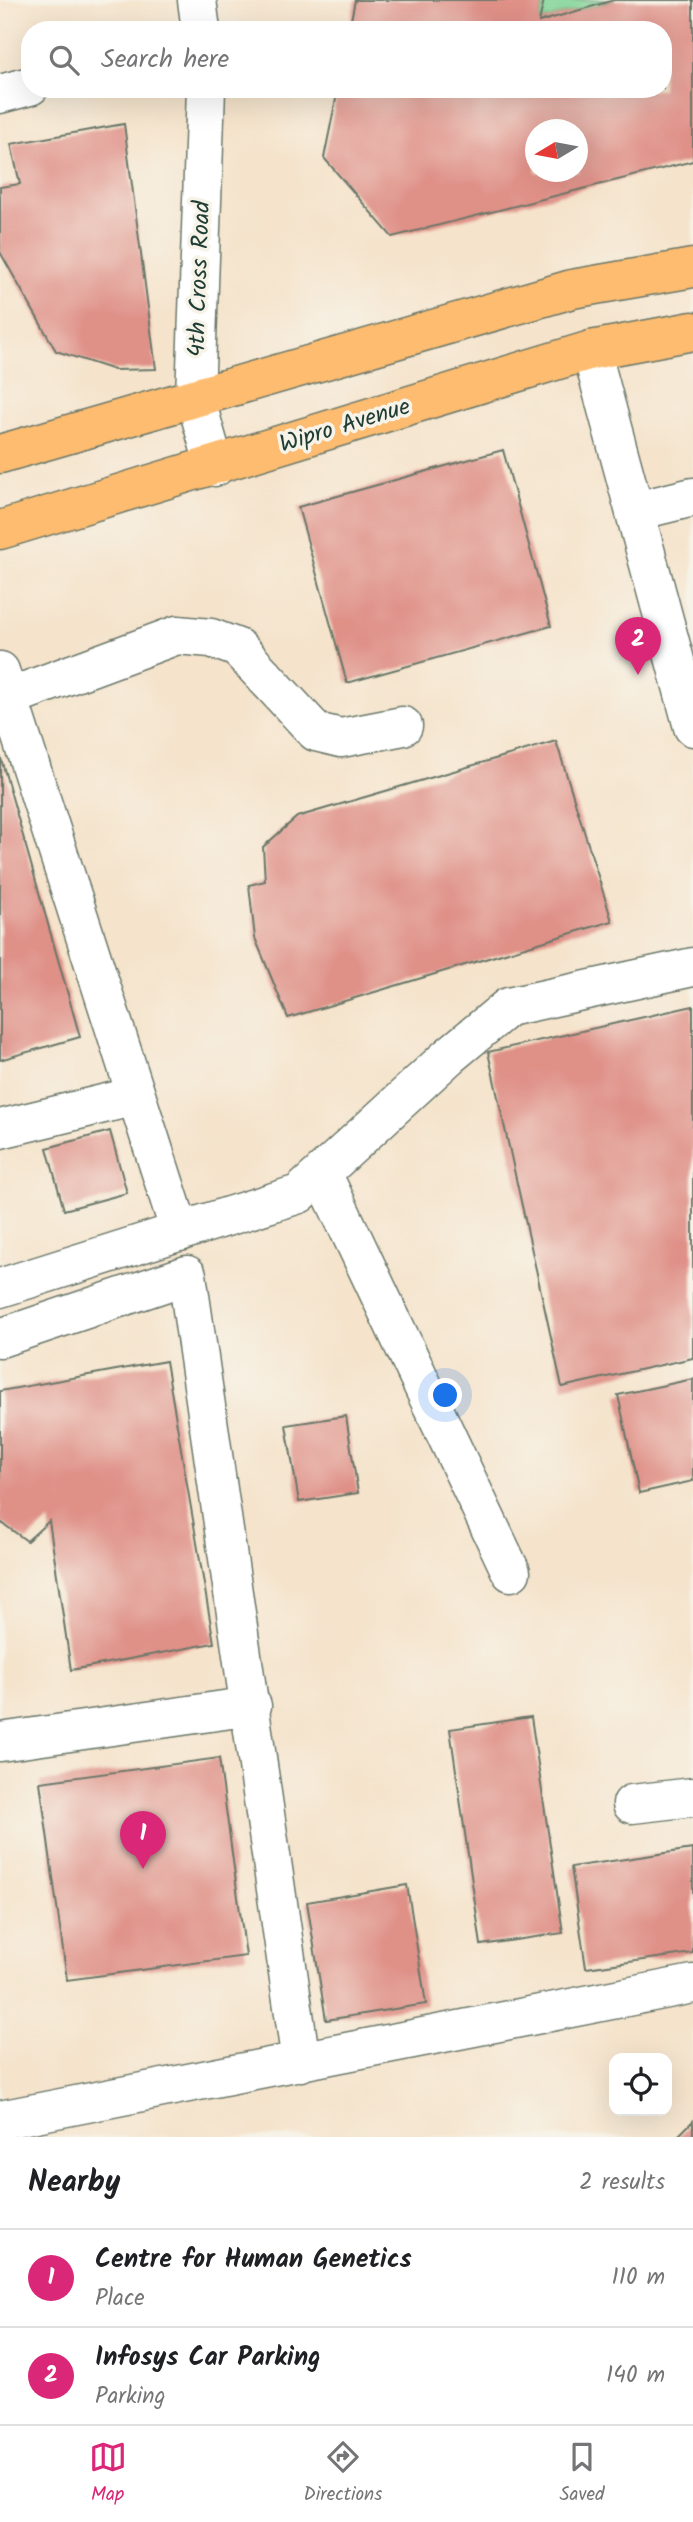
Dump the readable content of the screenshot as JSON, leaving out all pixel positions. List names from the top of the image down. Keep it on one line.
{"streets":{"main road":["Wipro Avenue"],"street":["4th Cross Road"]},"crossings":[["4th Cross Road","Wipro Avenue"]],"north":"left","page":{"search":"Search here","pins":["2","1"],"heading":["Nearby","2 results"],"list":[{"mark":"1","name":"Centre for Human Genetics","note":"Place","value":"110 m"},{"mark":"2","name":"Infosys Car Parking","note":"Parking","value":"140 m"}],"nav":["Map","Directions","Saved"]}}
